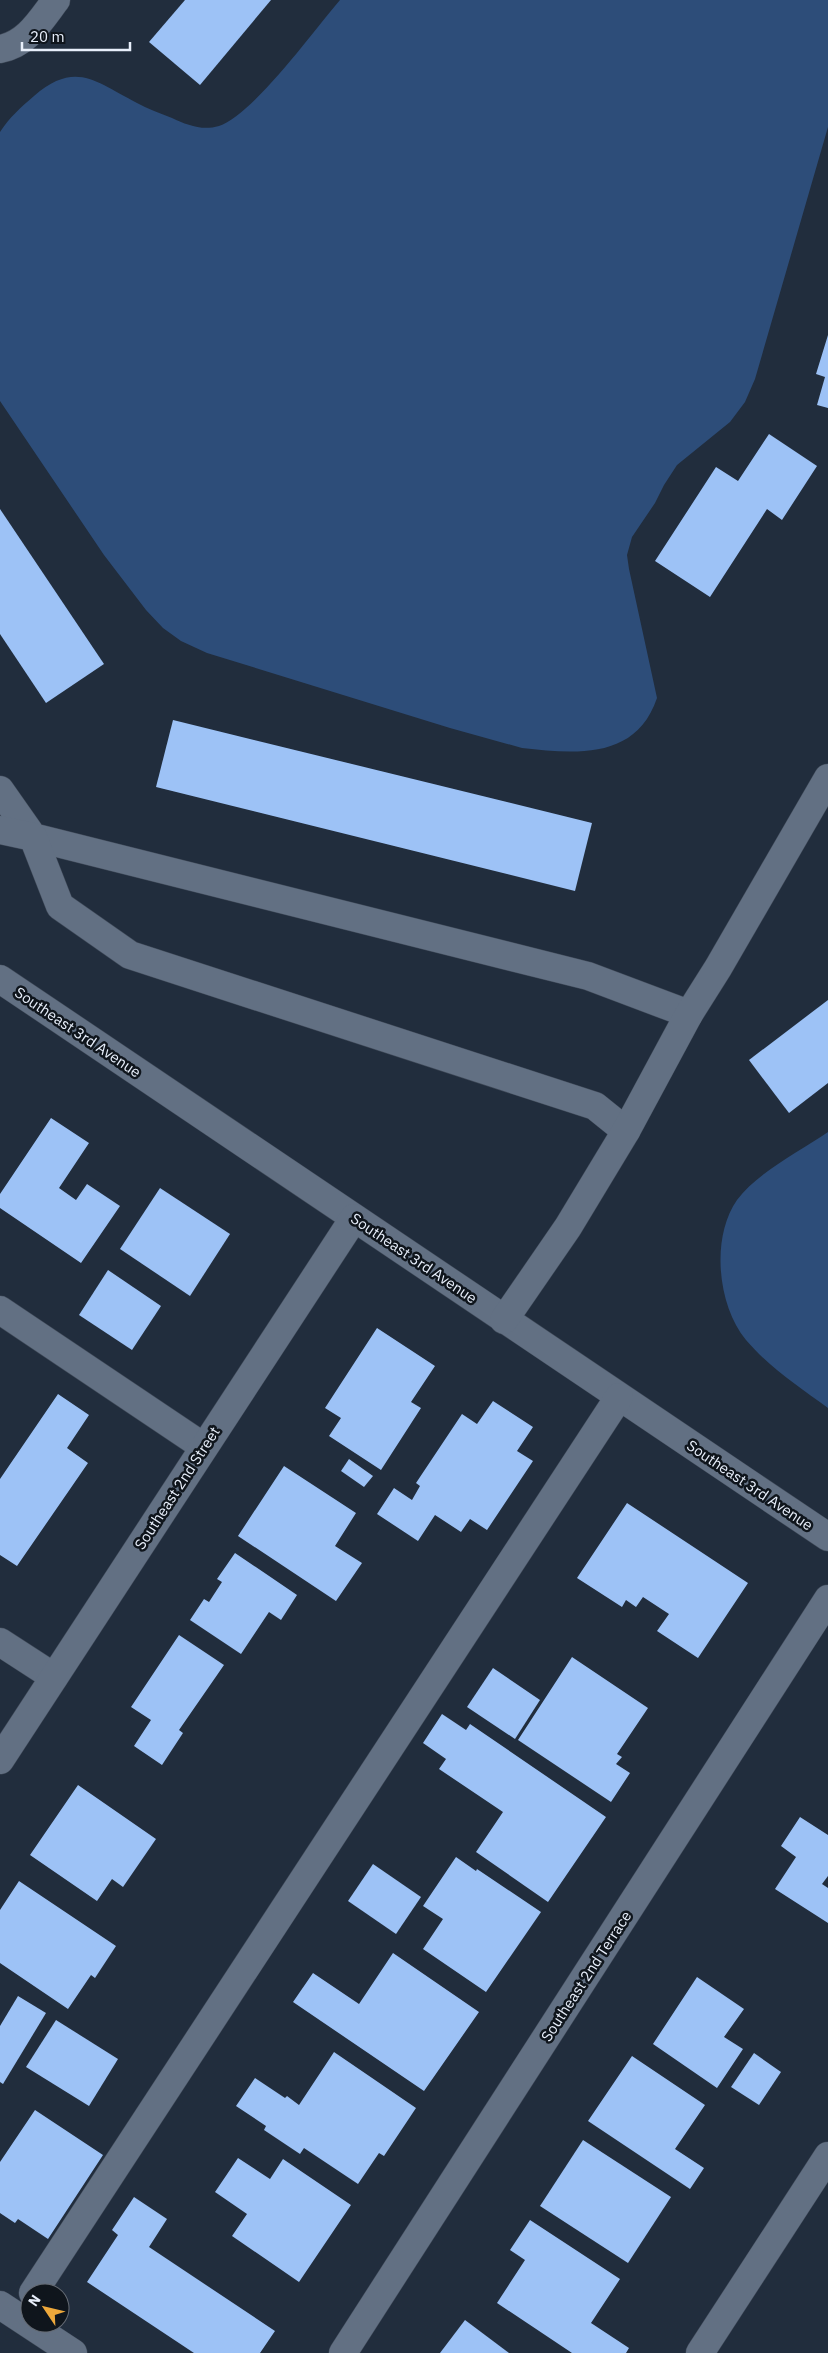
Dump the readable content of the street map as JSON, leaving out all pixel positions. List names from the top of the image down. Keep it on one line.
{"streets":{"street":["Southeast 3rd Avenue","Southeast 2nd Street","Southeast 2nd Terrace"]},"crossings":[["Southeast 3rd Avenue","Southeast 2nd Street"]],"scale_bar":"20 m","north":"top left"}
